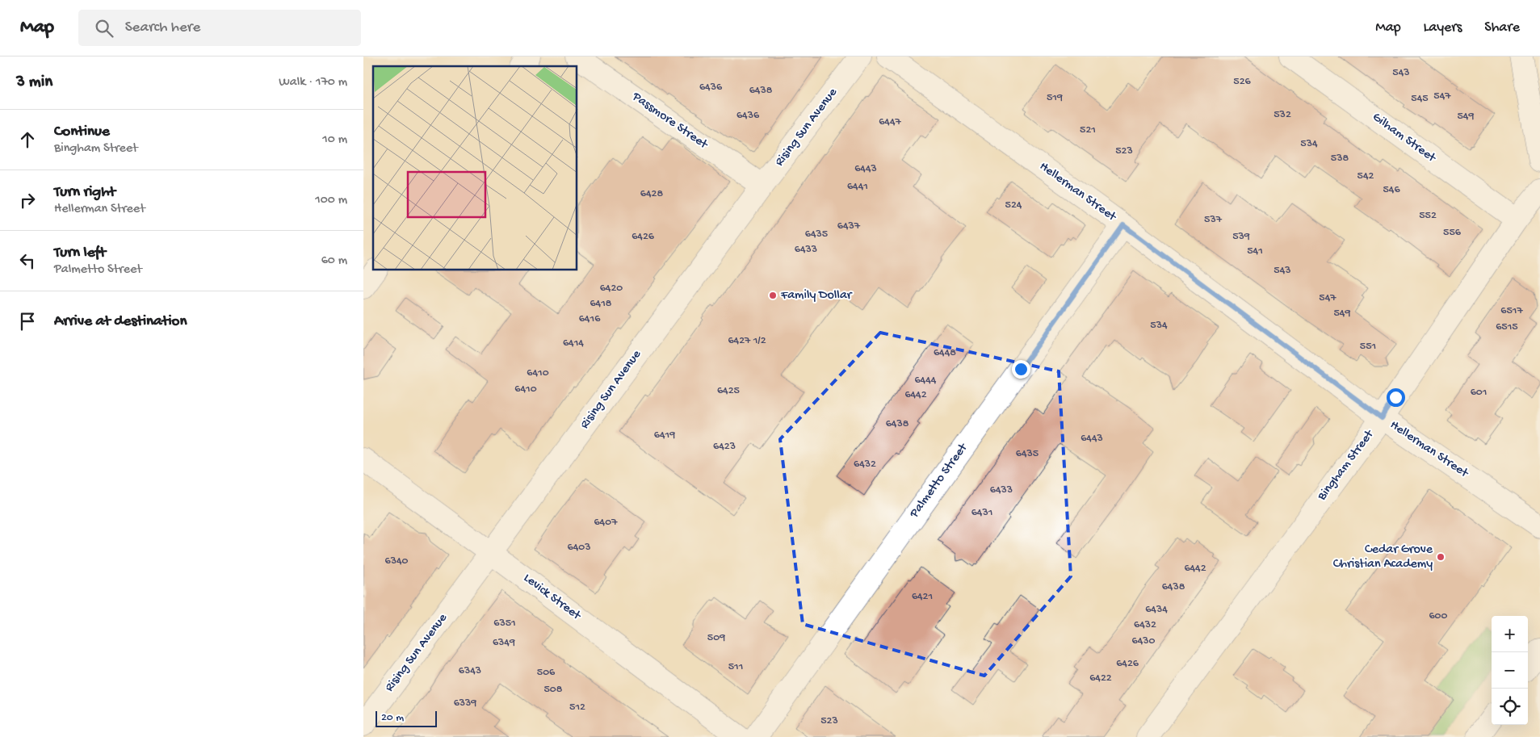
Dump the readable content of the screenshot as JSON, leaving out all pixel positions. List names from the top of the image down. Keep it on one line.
{"streets":{"street":["Passmore Street","Rising Sun Avenue","Gilham Street","Hellerman Street","Bingham Street","Palmetto Street","Levick Street"]},"crossings":[["Passmore Street","Rising Sun Avenue"],["Rising Sun Avenue","Levick Street"],["Gilham Street","Bingham Street"],["Hellerman Street","Bingham Street"],["Hellerman Street","Palmetto Street"]],"places":["Family Dollar","Cedar Grove Christian Academy"],"house_numbers":["543","526","6436","6438","547","519","545","532","6436","549","6447","521","534","523","538","6443","542","6441","546","6428","524","552","537","6437","556","6435","6426","539","6433","541","543","6420","547","6418","6517","549","6416","534","6515","6427 1/2","6414","551","6448","6410","6444","6410","6425","601","6442","6438","6419","6443","6423","6435","6432","6433","6431","6407","6403","6340","6442","6438","6421","6434","600","6351","6432","509","6430","6349","6426","511","6343","506","6422","508","6339","512","523"],"scale_bar":"20 m","page":{"header":"Map","search":"Search here","nav":["Map","Layers","Share"],"heading":["3 min","Walk · 170 m"],"list":[["Continue","Bingham Street","10 m"],["Turn right","Hellerman Street","100 m"],["Turn left","Palmetto Street","60 m"],"Arrive at destination"],"map_buttons":["+","−"],"scale":"20 m"}}
